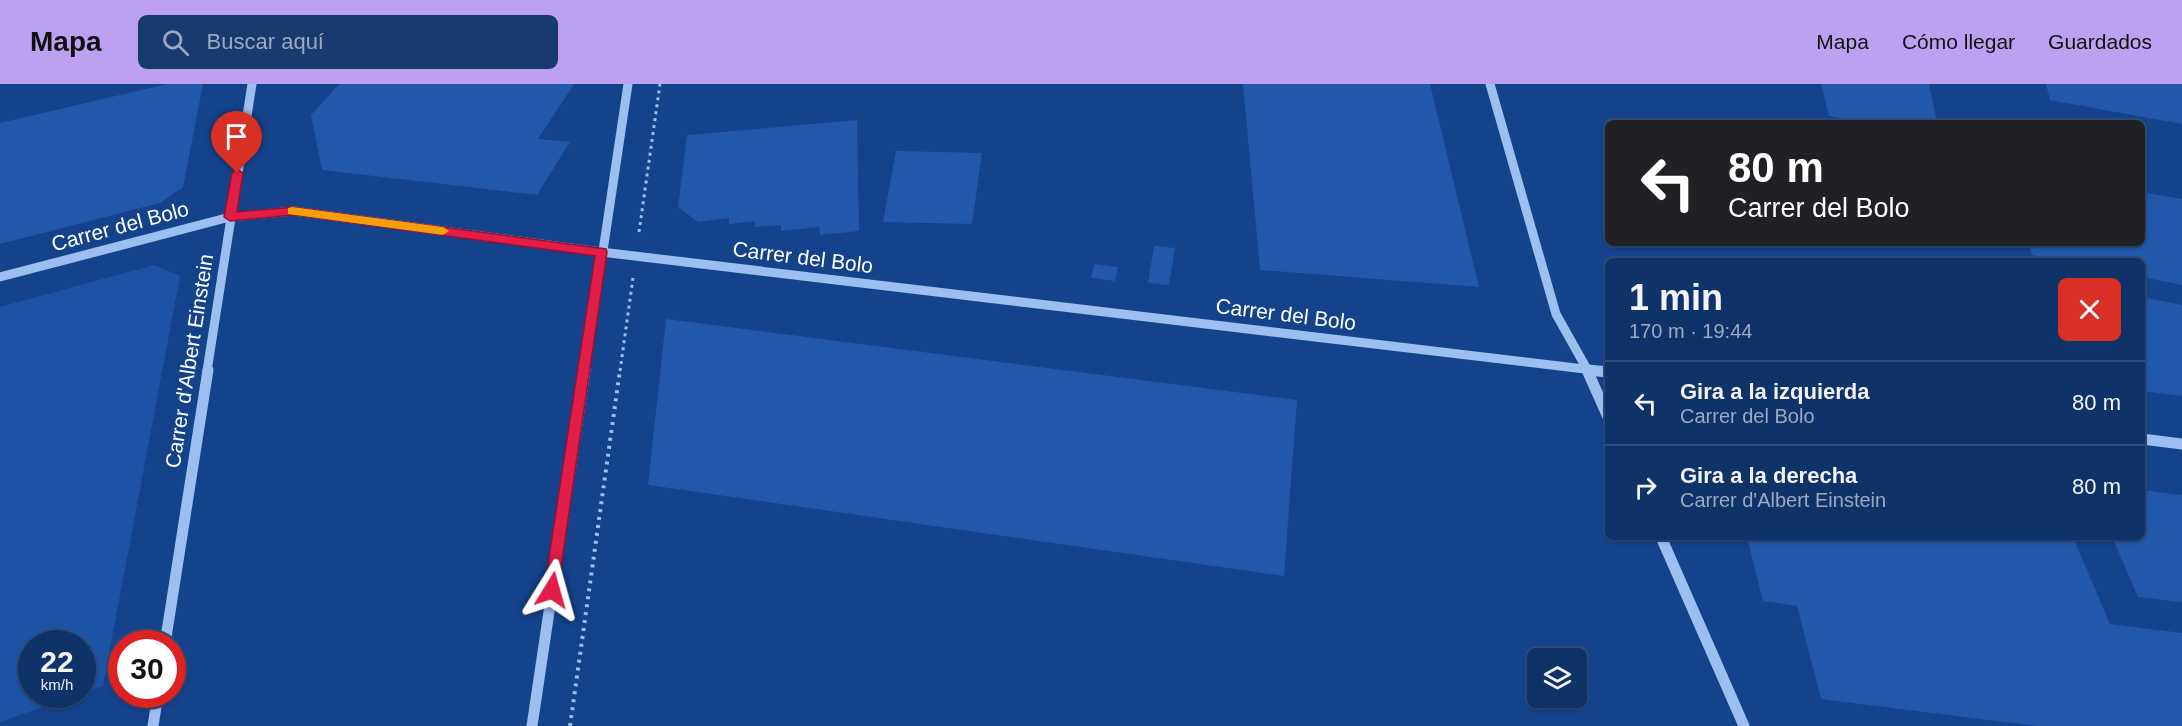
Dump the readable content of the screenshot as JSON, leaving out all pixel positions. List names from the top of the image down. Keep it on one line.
{"streets":{"street":["Carrer del Bolo","Carrer d'Albert Einstein"]},"crossings":[["Carrer del Bolo","Carrer d'Albert Einstein"]],"page":{"header":"Mapa","search":"Buscar aquí","nav":["Mapa","Cómo llegar","Guardados"],"turn":["80 m","Carrer del Bolo"],"heading":["1 min","170 m · 19:44"],"list":[{"name":"Gira a la izquierda","note":"Carrer del Bolo","value":"80 m"},{"name":"Gira a la derecha","note":"Carrer d'Albert Einstein","value":"80 m"}],"speed":"22 km/h","limit":"30"}}
